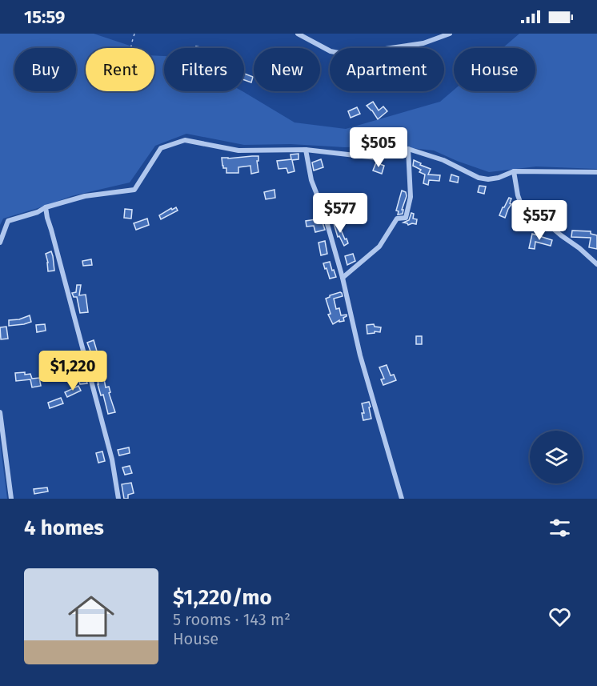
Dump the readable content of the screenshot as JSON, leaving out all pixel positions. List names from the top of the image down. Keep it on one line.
{"page":{"status":"15:59","chip":["Buy","Rent","Filters","New","Apartment","House"],"price":["$505","$577","$557","$1,220"],"heading":"4 homes","list":[{"name":"$1,220/mo","note":"5 rooms · 143 m² · House"}]}}
